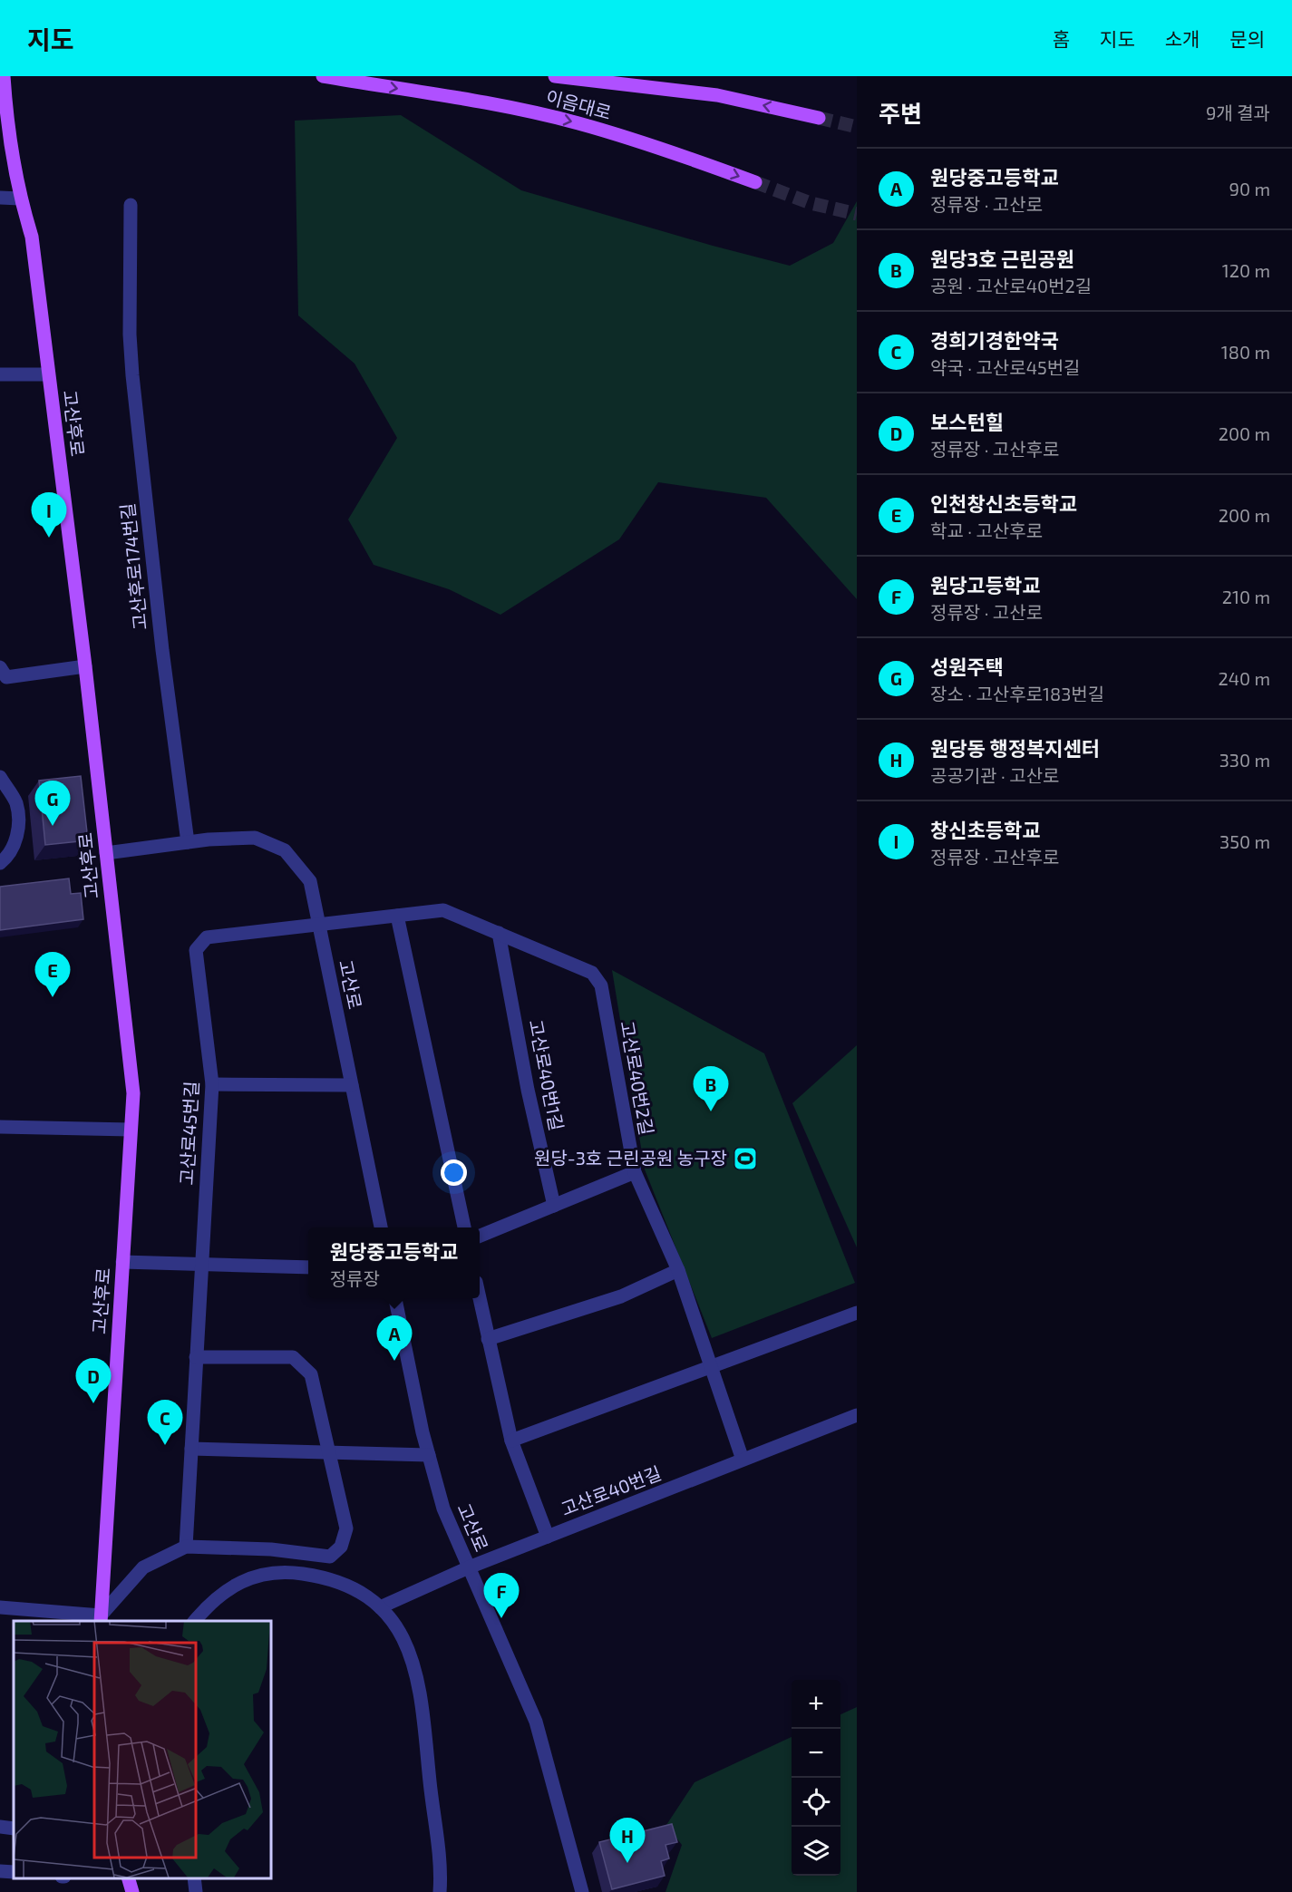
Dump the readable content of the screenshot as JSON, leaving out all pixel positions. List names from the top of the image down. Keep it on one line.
{"streets":{"main road":["이음대로","고산후로"],"street":["고산후로174번길","고산로","고산로40번1길","고산로40번2길","고산로45번길","고산로40번길"]},"crossings":[["고산후로174번길","고산로"],["고산로","고산로40번2길"],["고산로","고산로45번길"],["고산로","고산로40번길"],["고산로40번1길","고산로40번2길"],["고산로40번2길","고산로45번길"],["고산로40번2길","고산로40번길"]],"places":{"sports":["원당-3호 근린공원 농구장"]},"page":{"header":"지도","nav":["홈","지도","소개","문의"],"heading":["주변","9개 결과"],"list":[{"mark":"A","name":"원당중고등학교","note":"정류장 · 고산로","value":"90 m"},{"mark":"B","name":"원당3호 근린공원","note":"공원 · 고산로40번2길","value":"120 m"},{"mark":"C","name":"경희기경한약국","note":"약국 · 고산로45번길","value":"180 m"},{"mark":"D","name":"보스턴힐","note":"정류장 · 고산후로","value":"200 m"},{"mark":"E","name":"인천창신초등학교","note":"학교 · 고산후로","value":"200 m"},{"mark":"F","name":"원당고등학교","note":"정류장 · 고산로","value":"210 m"},{"mark":"G","name":"성원주택","note":"장소 · 고산후로183번길","value":"240 m"},{"mark":"H","name":"원당동 행정복지센터","note":"공공기관 · 고산로","value":"330 m"},{"mark":"I","name":"창신초등학교","note":"정류장 · 고산후로","value":"350 m"}],"pins":["I","G","E","B","A","D","C","F","H"],"popup":["원당중고등학교","정류장"],"map_buttons":["+","−"]}}
